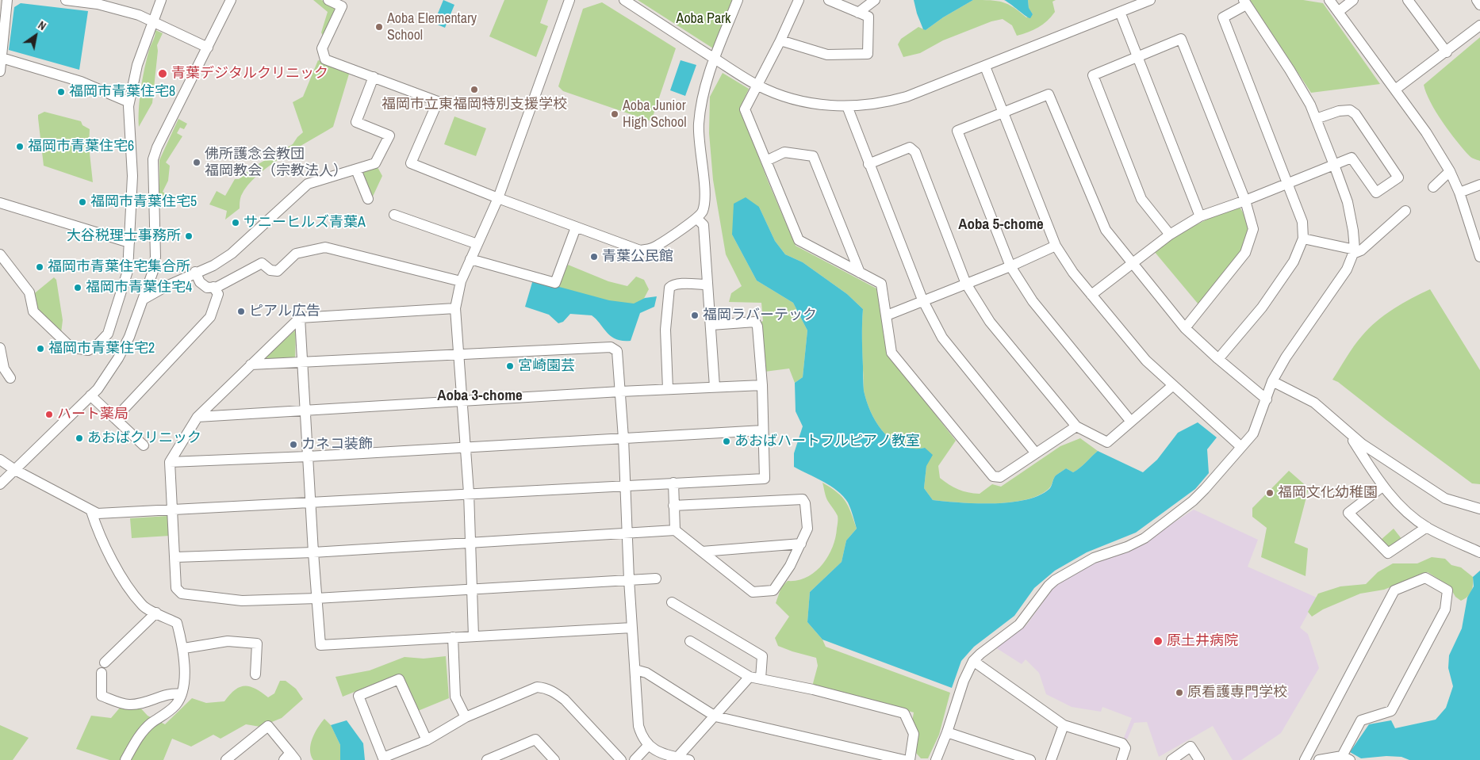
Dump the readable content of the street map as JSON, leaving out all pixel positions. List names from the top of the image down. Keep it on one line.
{"districts":["Aoba 5-chome","Aoba 3-chome"],"parks":["Aoba Park"],"places":["Aoba Elementary School","青葉デジタルクリニック","福岡市立東福岡特別支援学校","福岡市青葉住宅8","Aoba Junior High School","福岡市青葉住宅6","佛所護念会教団 福岡教会（宗教法人）","福岡市青葉住宅5","サニーヒルズ青葉A","大谷税理士事務所","青葉公民館","福岡市青葉住宅集合所","福岡市青葉住宅4","ピアル広告","福岡ラバーテック","福岡市青葉住宅2","宮崎園芸","ハート薬局","あおばクリニック","あおばハートフルピアノ教室","カネコ装飾","福岡文化幼稚園","原土井病院","原看護専門学校"],"north":"top right"}
